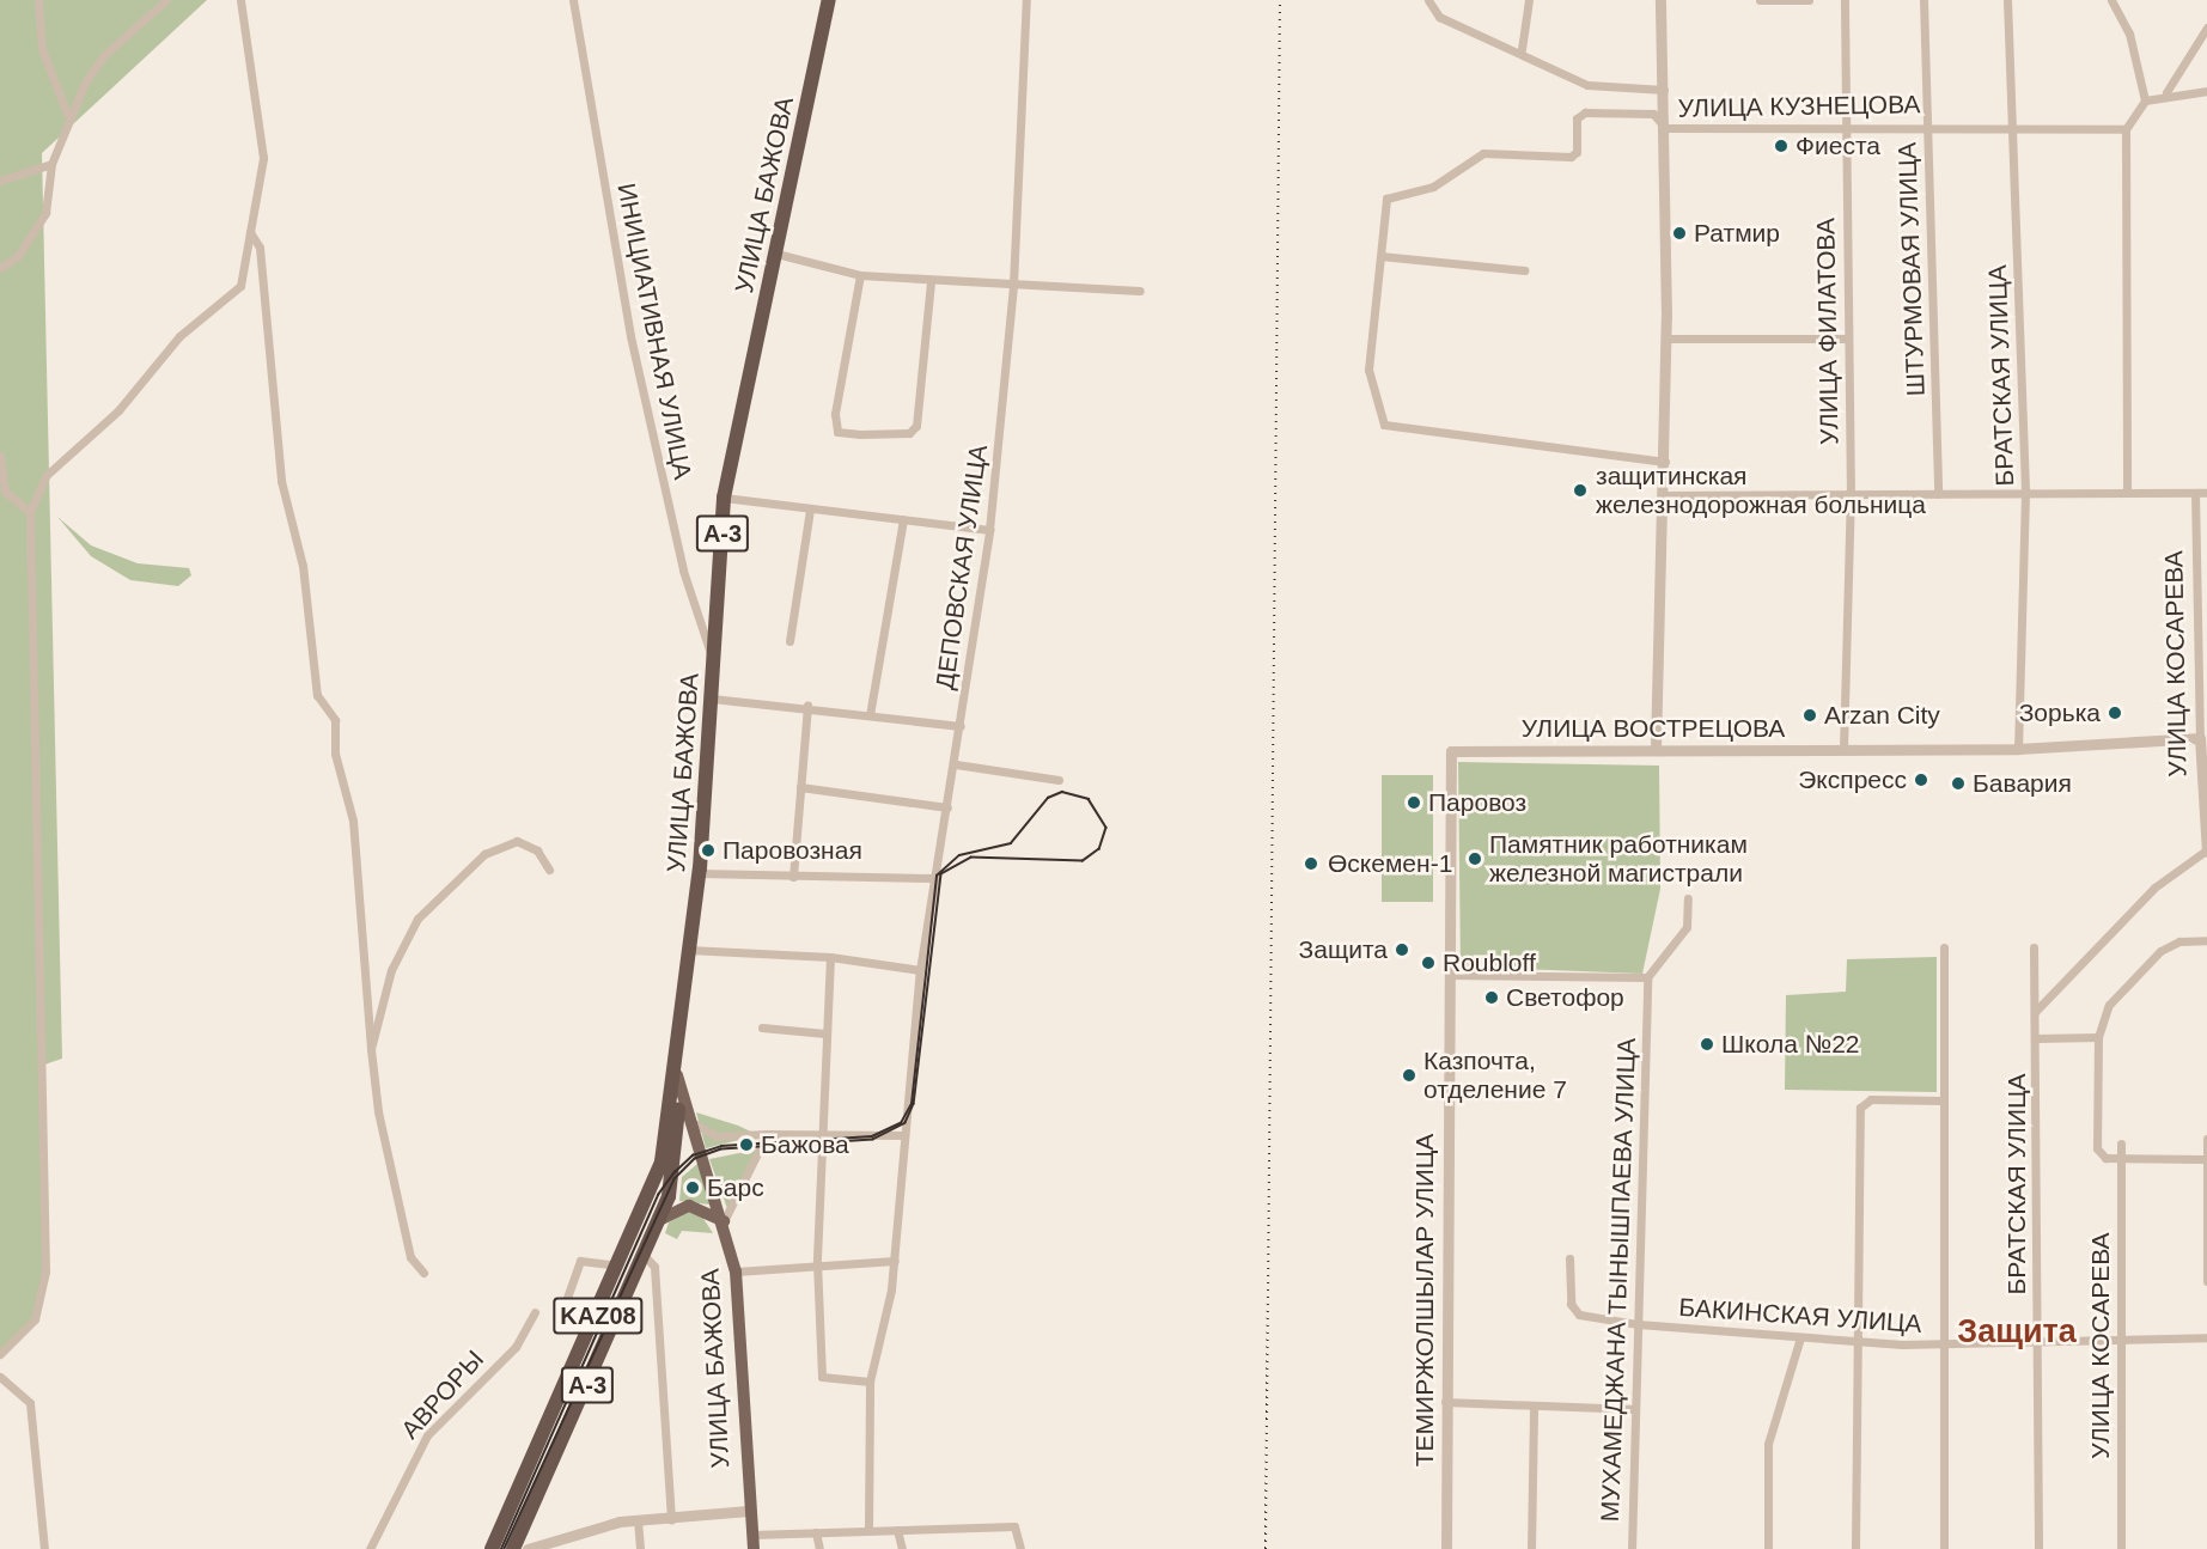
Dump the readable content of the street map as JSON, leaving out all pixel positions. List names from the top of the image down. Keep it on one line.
{"streets":{"highway":["УЛИЦА БАЖОВА","A-3","KAZ08","А-3"],"street":["УЛИЦА КУЗНЕЦОВА","ШТУРМОВАЯ УЛИЦА","ИНИЦИАТИВНАЯ УЛИЦА","УЛИЦА ФИЛАТОВА","БРАТСКАЯ УЛИЦА","ДЕПОВСКАЯ УЛИЦА","УЛИЦА КОСАРЕВА","УЛИЦА ВОСТРЕЦОВА","МУХАМЕДЖАНА ТЫНЫШПАЕВА УЛИЦА","ТЕМИРЖОЛШЫЛАР УЛИЦА","БАКИНСКАЯ УЛИЦА","АВРОРЫ"]},"crossings":[["УЛИЦА КУЗНЕЦОВА","ШТУРМОВАЯ УЛИЦА"],["УЛИЦА КУЗНЕЦОВА","УЛИЦА ФИЛАТОВА"],["УЛИЦА КУЗНЕЦОВА","БРАТСКАЯ УЛИЦА"],["УЛИЦА БАЖОВА","ИНИЦИАТИВНАЯ УЛИЦА"],["УЛИЦА БАЖОВА","KAZ08"],["УЛИЦА ФИЛАТОВА","УЛИЦА ВОСТРЕЦОВА"],["БРАТСКАЯ УЛИЦА","УЛИЦА ВОСТРЕЦОВА"],["БРАТСКАЯ УЛИЦА","БАКИНСКАЯ УЛИЦА"],["УЛИЦА КОСАРЕВА","УЛИЦА ВОСТРЕЦОВА"],["УЛИЦА КОСАРЕВА","БАКИНСКАЯ УЛИЦА"],["УЛИЦА ВОСТРЕЦОВА","ТЕМИРЖОЛШЫЛАР УЛИЦА"],["МУХАМЕДЖАНА ТЫНЫШПАЕВА УЛИЦА","БАКИНСКАЯ УЛИЦА"]],"districts":["Защита"],"places":["Фиеста","Ратмир","защитинская железнодорожная больница","Зорька","Arzan City","Экспресс","Бавария","Паровоз","Паровозная","Памятник работникам железной магистрали","Өскемен-1","Защита","Roubloff","Светофор","Школа №22","Казпочта, отделение 7","Бажова","Барс"]}
